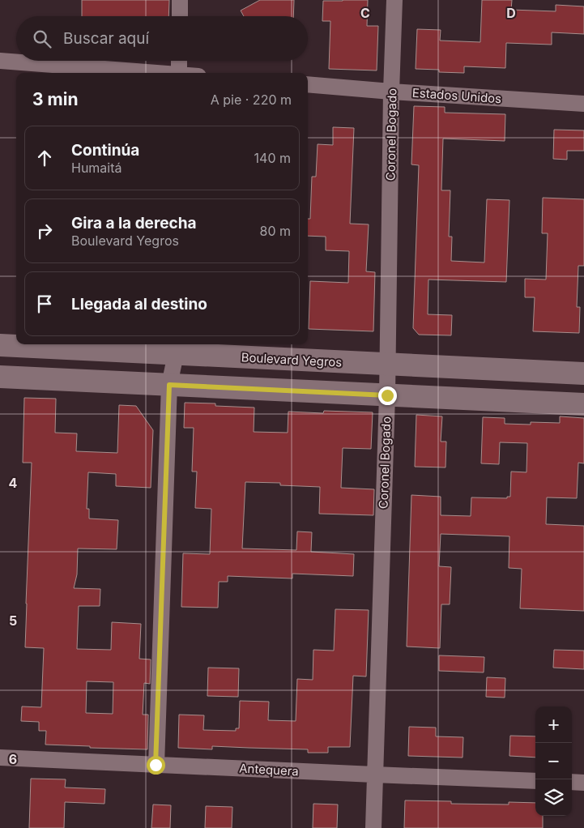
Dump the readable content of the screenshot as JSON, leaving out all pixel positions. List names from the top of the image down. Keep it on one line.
{"streets":{"main road":["Boulevard Yegros"],"street":["Estados Unidos","Coronel Bogado","Antequera"]},"crossings":[["Estados Unidos","Coronel Bogado"],["Coronel Bogado","Boulevard Yegros"],["Coronel Bogado","Antequera"]],"page":{"search":"Buscar aquí","heading":["3 min","A pie · 220 m"],"list":[["Continúa","Humaitá","140 m"],["Gira a la derecha","Boulevard Yegros","80 m"],"Llegada al destino"],"map_buttons":["+","−"]},"grid":{"columns":["C","D"],"rows":["4","5","6"]}}
